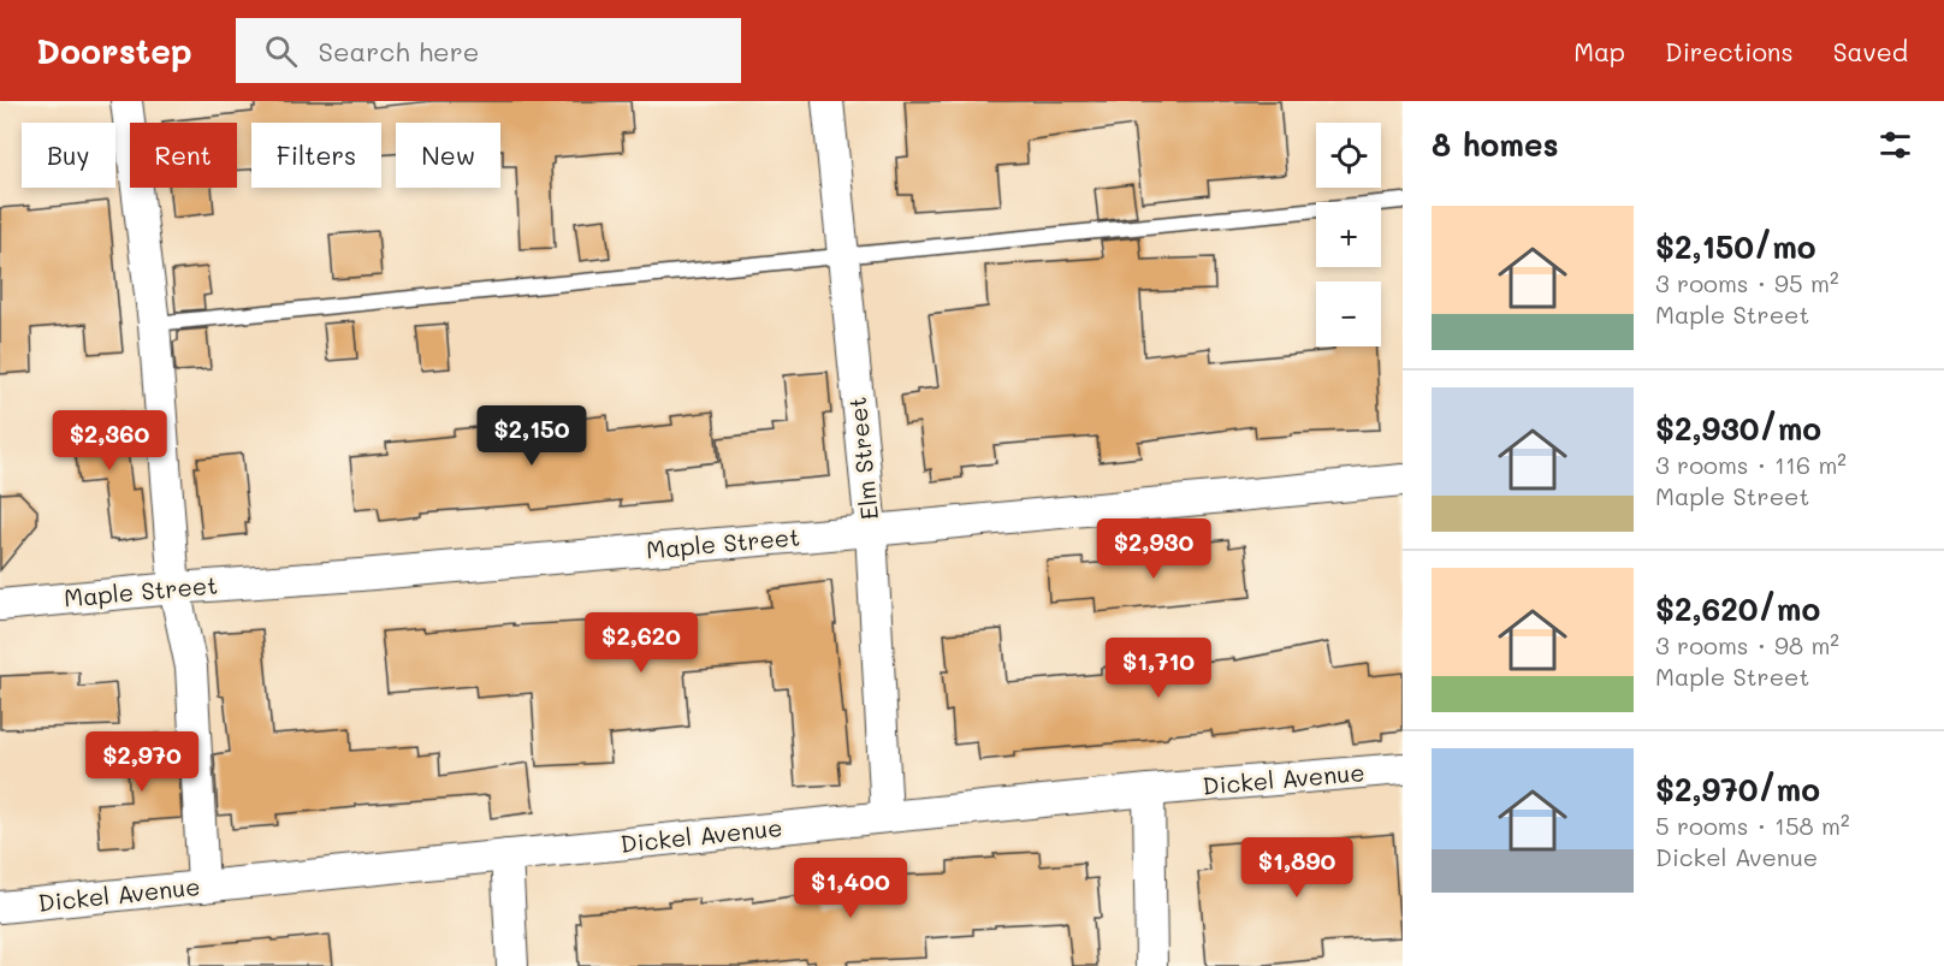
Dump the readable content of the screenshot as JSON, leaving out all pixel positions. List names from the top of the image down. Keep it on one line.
{"streets":{"street":["Elm Street","Maple Street","Dickel Avenue"]},"crossings":[["Elm Street","Maple Street"],["Elm Street","Dickel Avenue"]],"page":{"header":"Doorstep","search":"Search here","nav":["Map","Directions","Saved"],"heading":"8 homes","map_buttons":["+","−"],"chip":["Buy","Rent","Filters","New"],"list":[{"name":"$2,150/mo","note":"3 rooms · 95 m² · Maple Street"},{"name":"$2,930/mo","note":"3 rooms · 116 m² · Maple Street"},{"name":"$2,620/mo","note":"3 rooms · 98 m² · Maple Street"},{"name":"$2,970/mo","note":"5 rooms · 158 m² · Dickel Avenue"}],"price":["$2,150","$2,360","$2,930","$2,620","$1,710","$2,970","$1,890","$1,400"]}}
